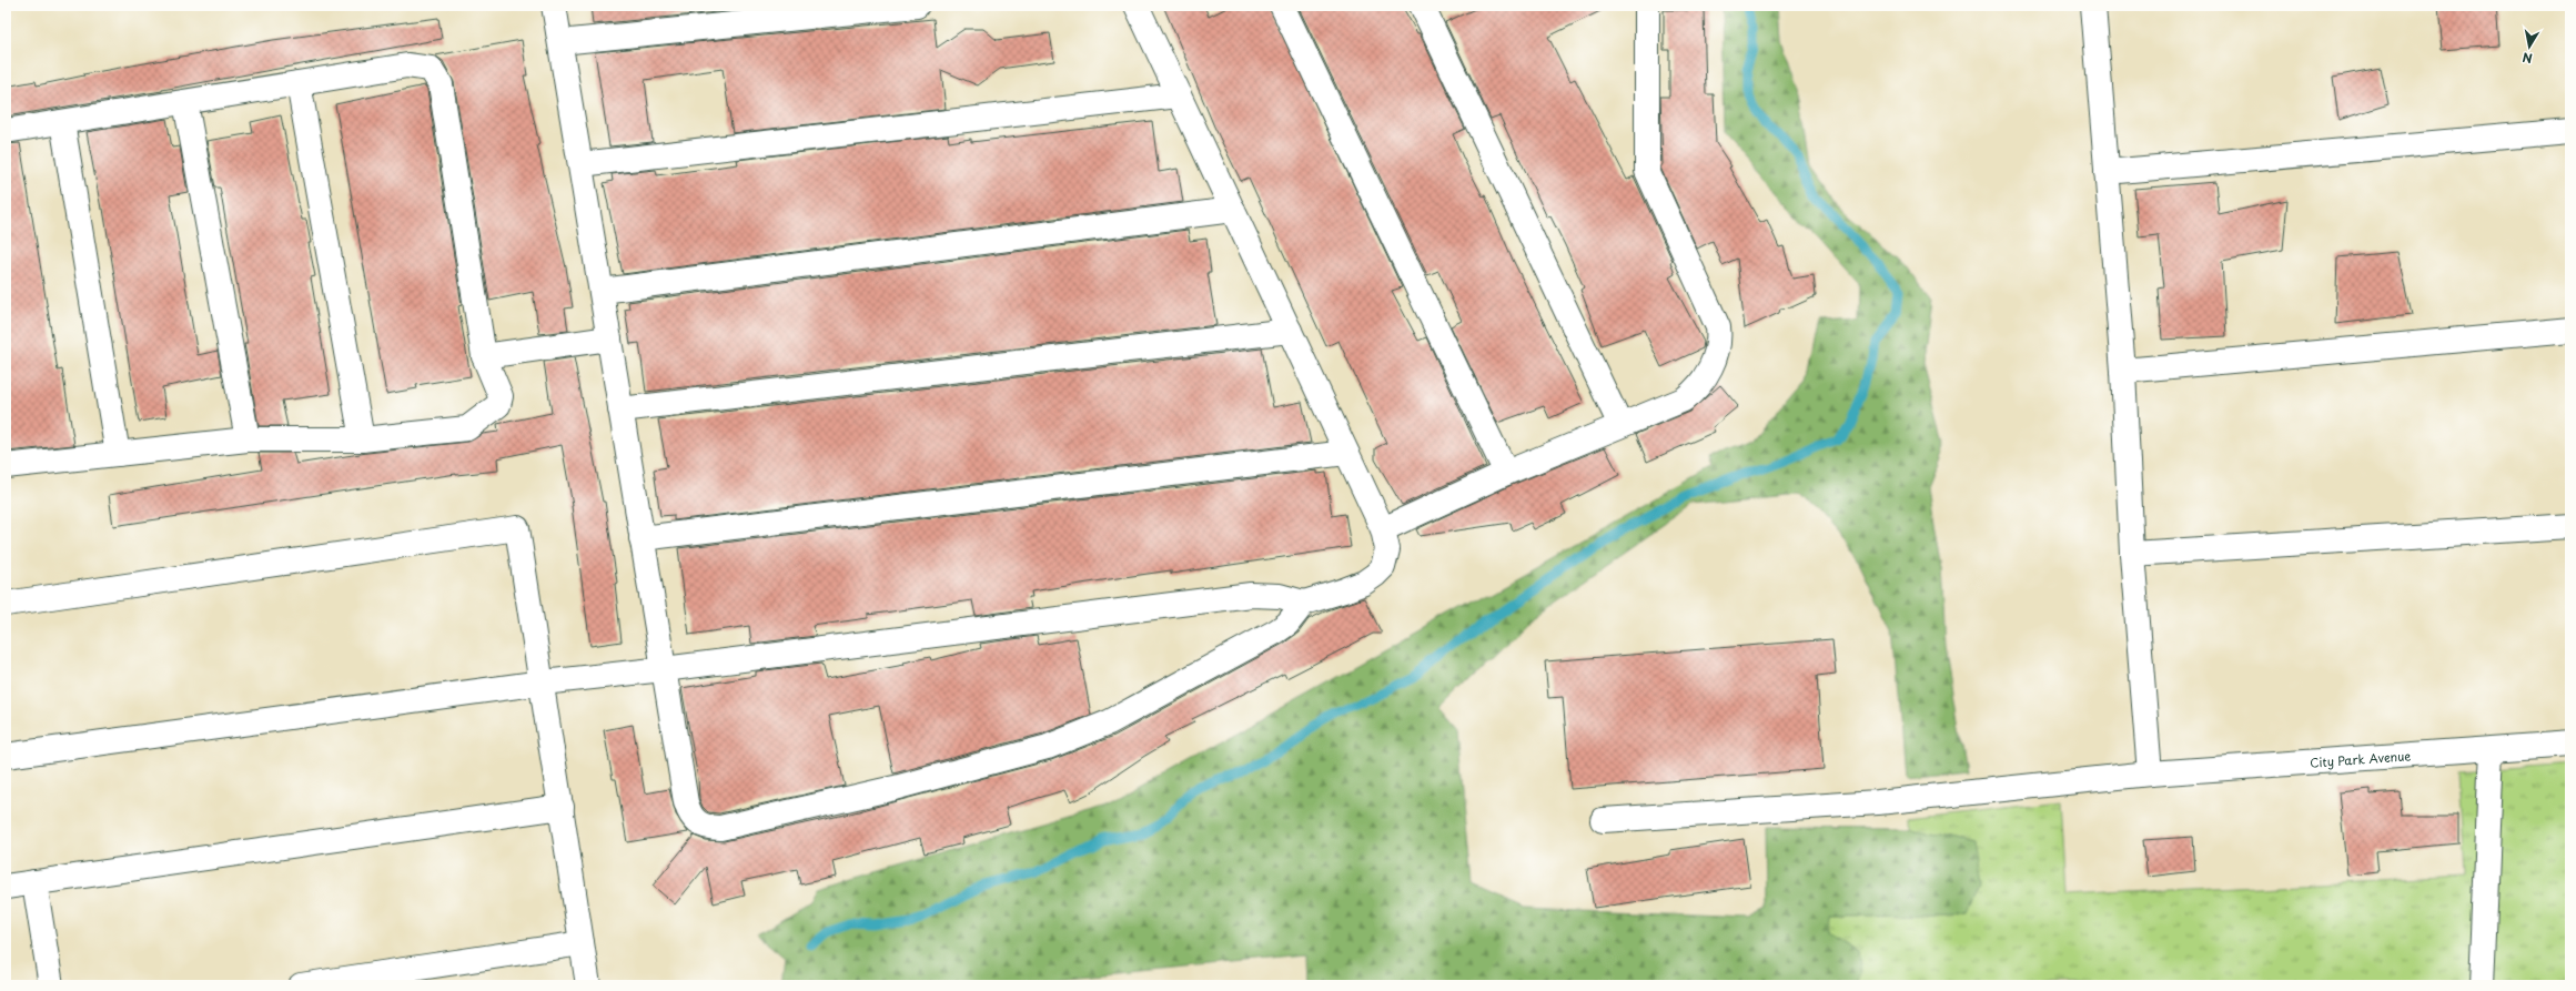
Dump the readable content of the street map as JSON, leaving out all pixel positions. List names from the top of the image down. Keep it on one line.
{"streets":{"street":["City Park Avenue"]},"north":"bottom"}
